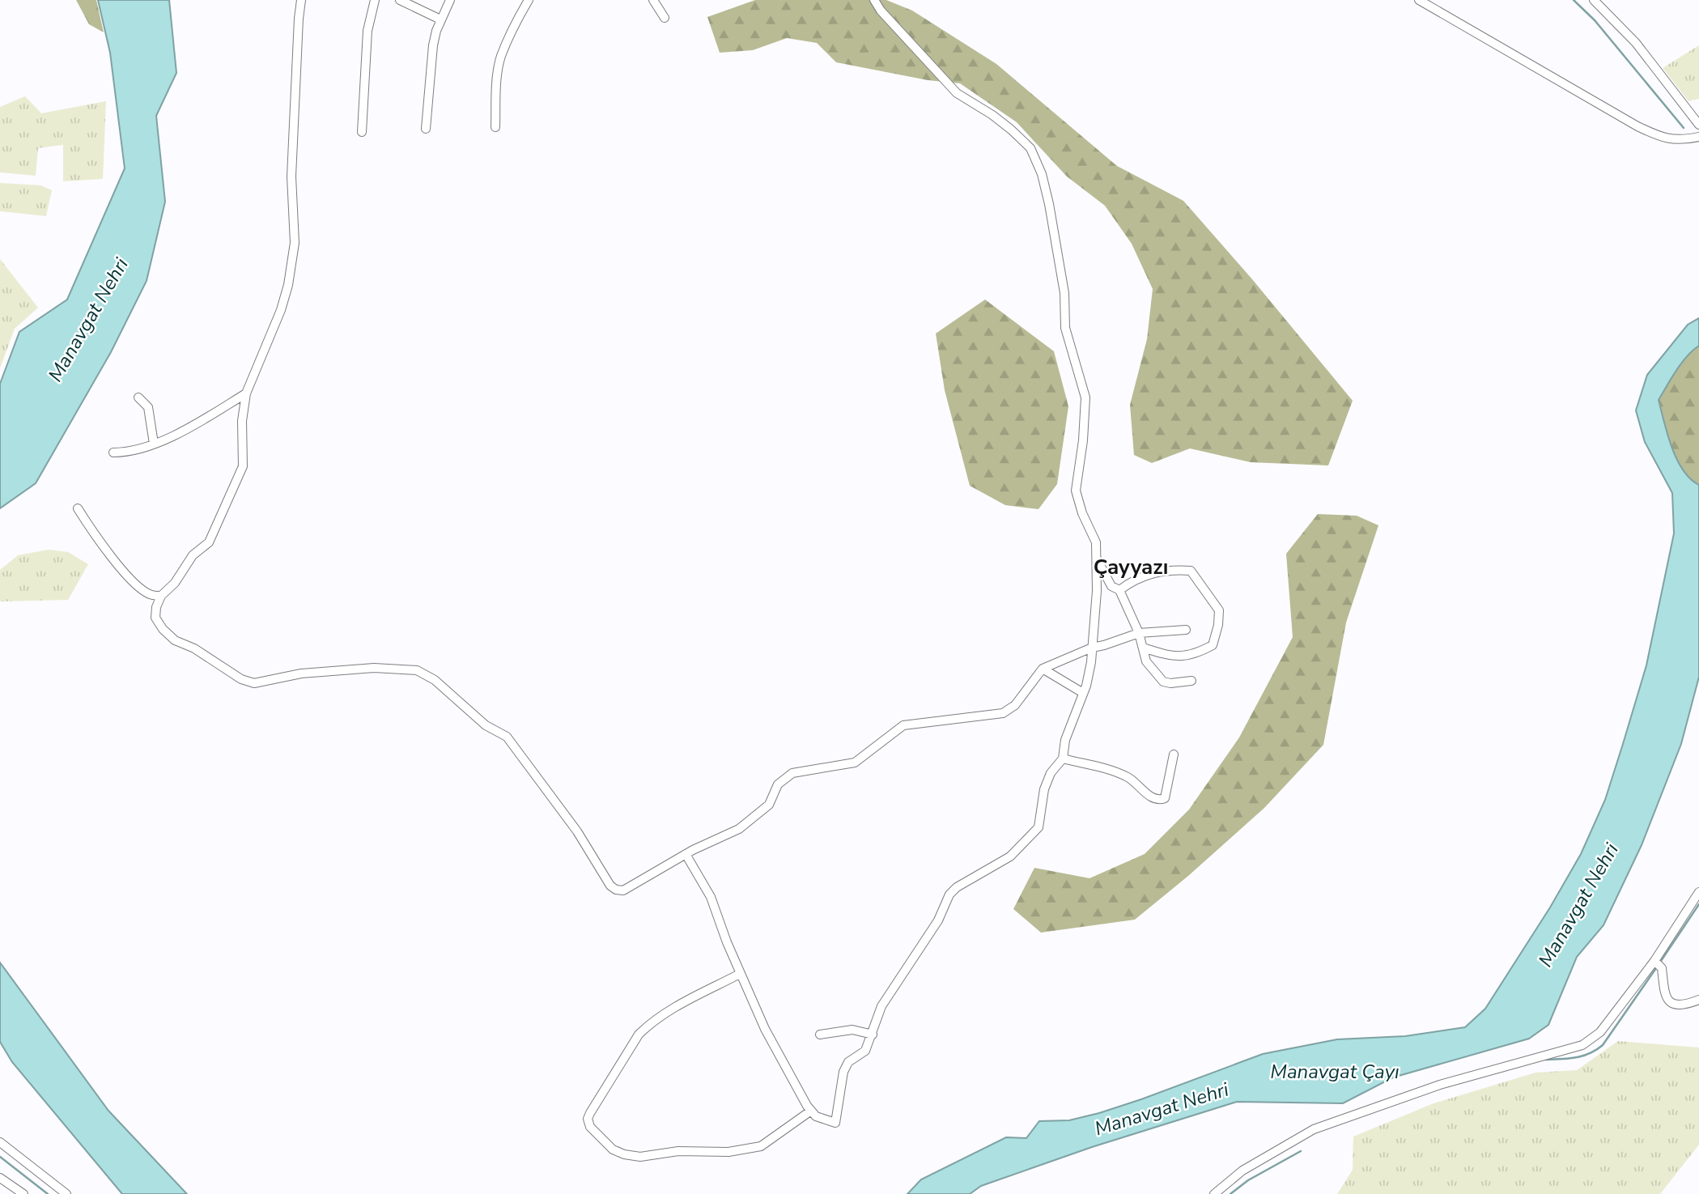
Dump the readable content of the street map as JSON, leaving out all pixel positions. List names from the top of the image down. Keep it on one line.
{"districts":["Çayyazı"],"water":["Manavgat Nehri","Manavgat Çayı"]}
